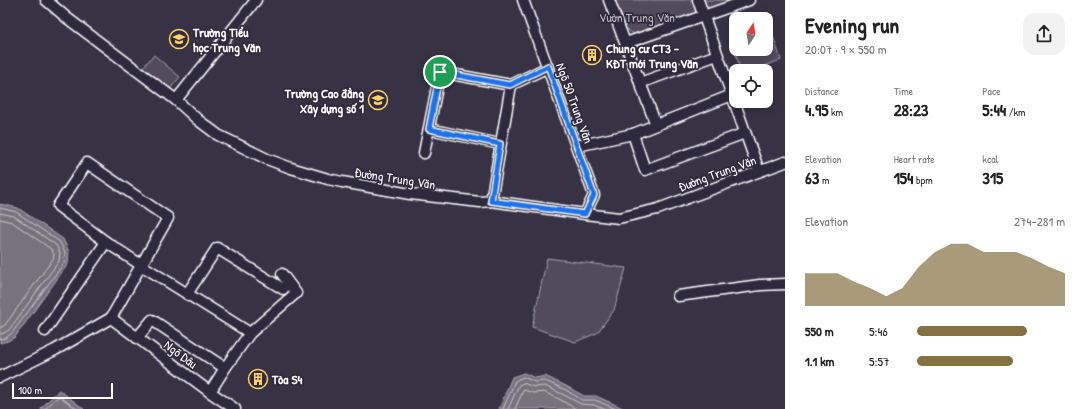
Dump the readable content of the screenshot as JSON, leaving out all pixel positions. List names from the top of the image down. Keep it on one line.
{"streets":{"street":["Ngõ 50 Trung Văn","Đường Trung Văn","Ngõ Dâu"]},"crossings":[["Ngõ 50 Trung Văn","Đường Trung Văn"]],"parks":["Vườn Trung Văn"],"places":{"school or university":["Trường Tiểu học Trung Văn","Trường Cao đẳng Xây dựng số 1"],"building":["Chung cư CT3 - KĐT mới Trung Văn","Tòa S4"]},"scale_bar":"100 m","north":"top","page":{"heading":["Evening run","20:07 · 9 × 550 m"],"stats":[["Distance","4.95 km"],["Time","28:23"],["Pace","5:44 /km"],["Elevation","63 m"],["Heart rate","154 bpm"],["kcal","315"]],"chart":["Elevation","274–281 m"],"list":[{"name":"550 m","note":"5:46"},{"name":"1.1 km","note":"5:57"}],"scale":"100 m"}}
